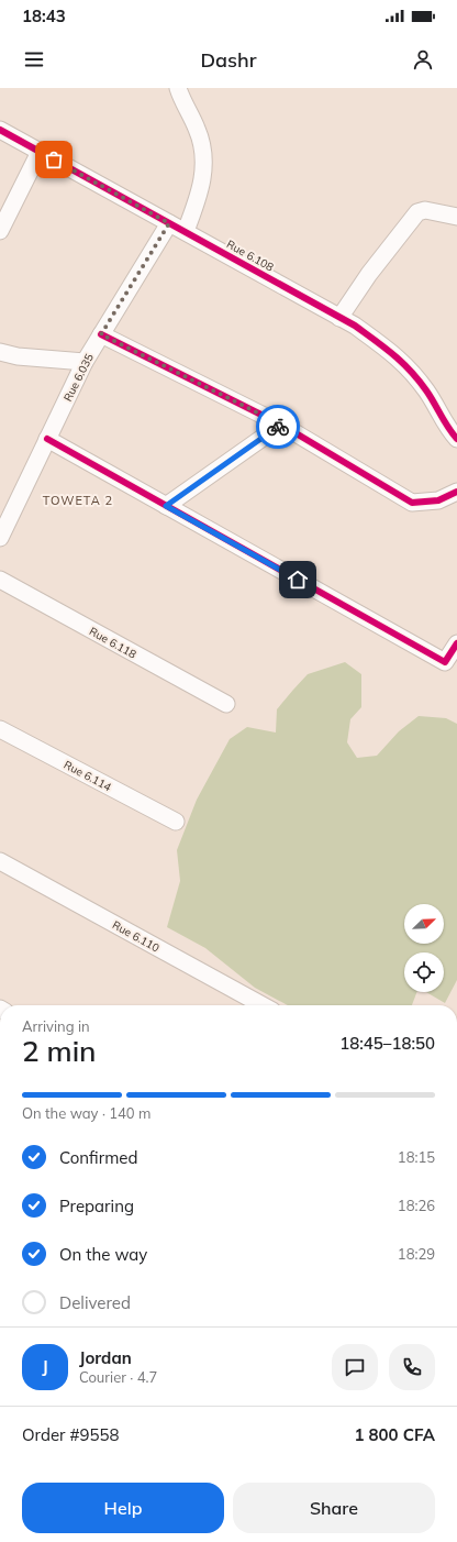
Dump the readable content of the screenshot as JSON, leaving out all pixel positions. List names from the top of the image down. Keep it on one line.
{"streets":{"street":["Rue 6.108","Rue 6.035","Rue 6.118","Rue 6.114","Rue 6.110"]},"crossings":[["Rue 6.108","Rue 6.035"]],"districts":["TOWETA 2"],"north":"top right","page":{"status":"18:43","header":"Dashr","heading":["2 min","Arriving in","18:45–18:50"],"panel":["Jordan","Courier · 4.7","Order #9558","1 800 CFA"],"bar":"On the way · 140 m","list":[["Confirmed","18:15"],["Preparing","18:26"],["On the way","18:29"],"Delivered"],"round":"J","buttons":["Help","Share"]}}
